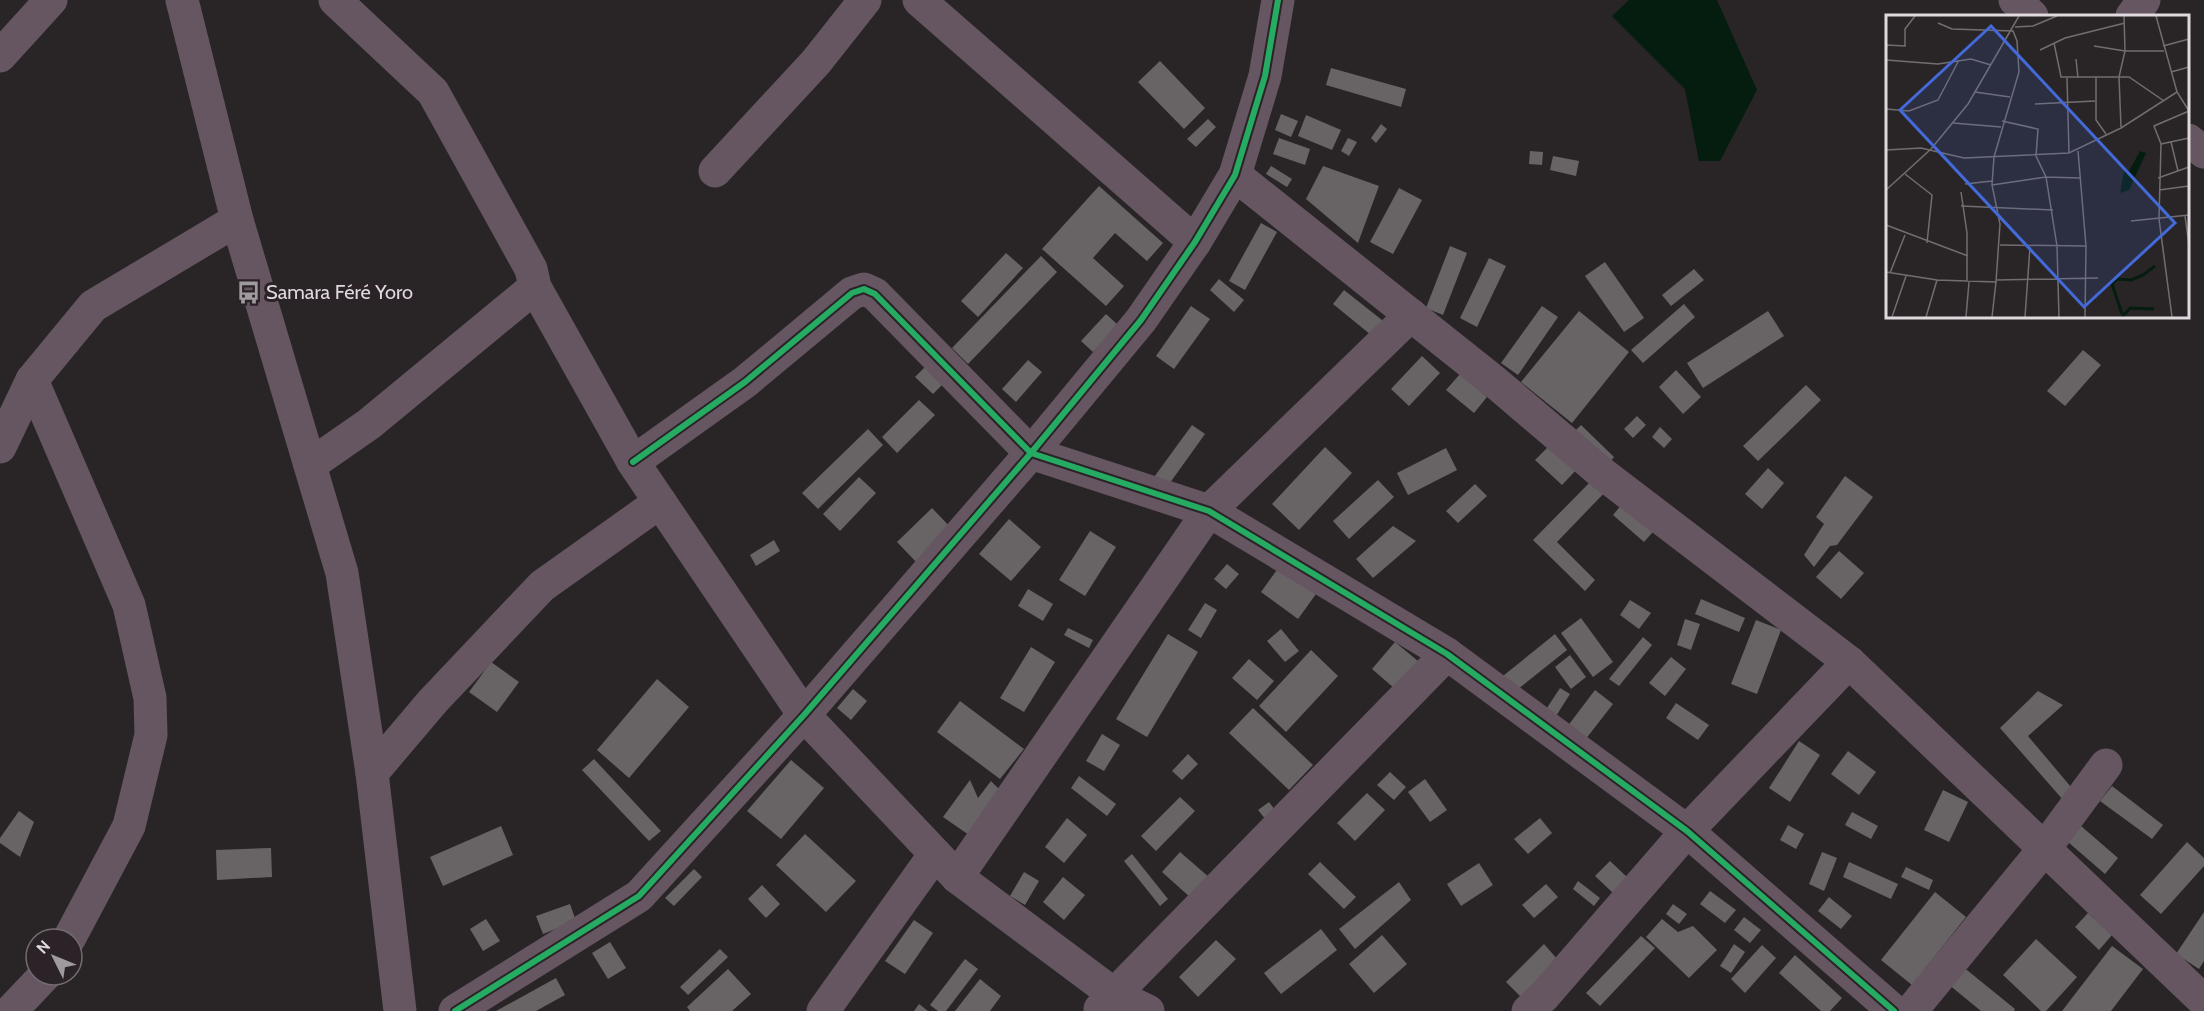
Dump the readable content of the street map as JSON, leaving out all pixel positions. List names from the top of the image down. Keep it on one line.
{"places":{"bus stop":["Samara Féré Yoro"]},"north":"top left"}
